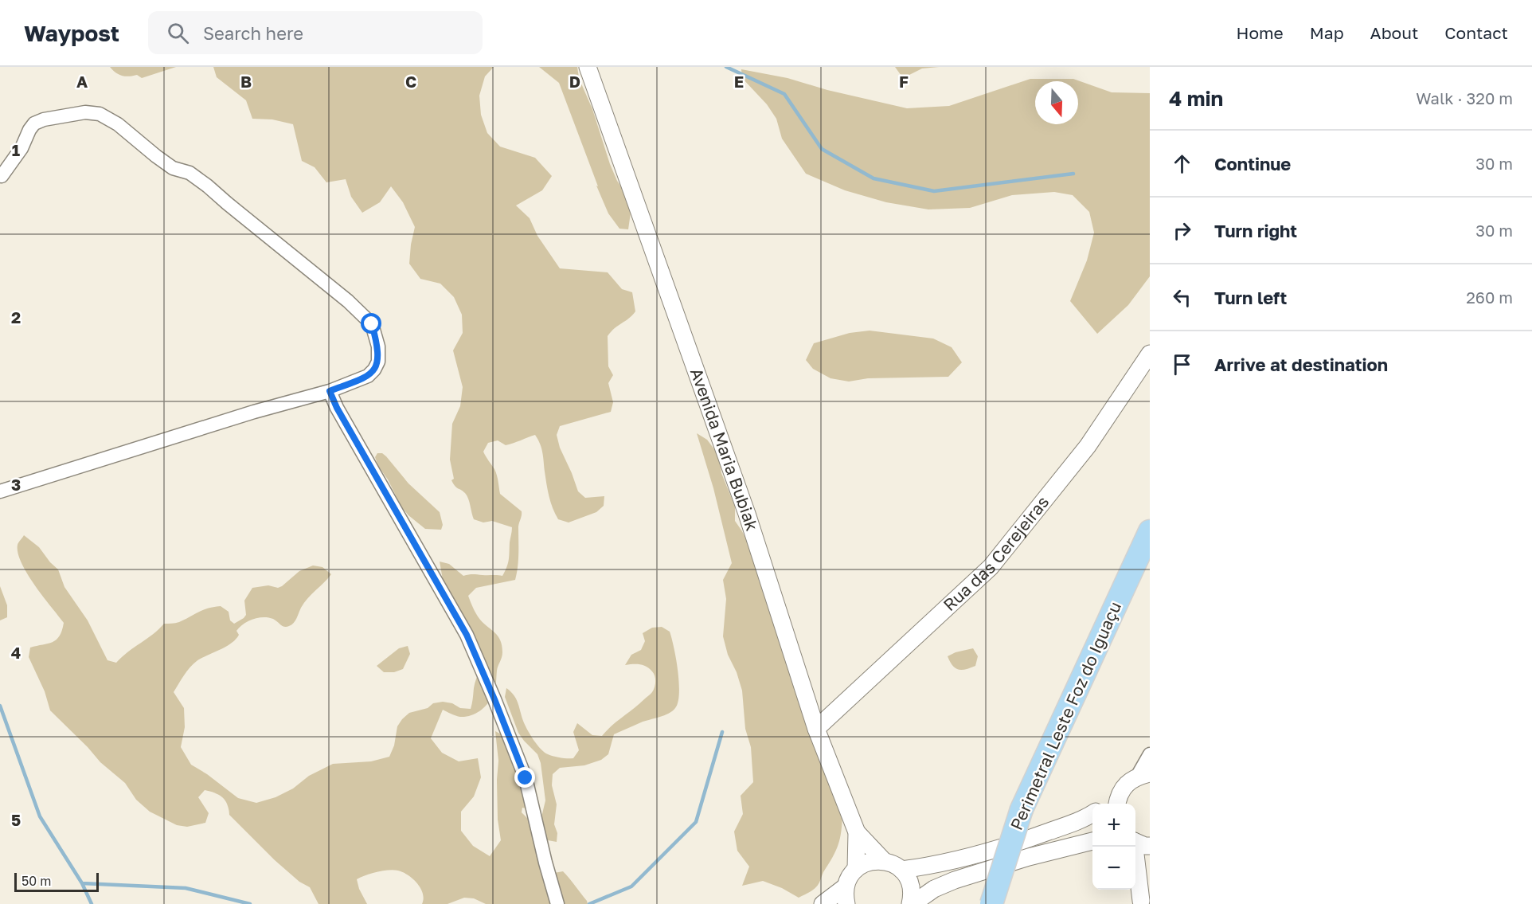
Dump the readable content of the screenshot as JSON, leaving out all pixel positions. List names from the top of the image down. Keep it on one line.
{"streets":{"highway":["Perimetral Leste Foz do Iguaçu"],"street":["Avenida Maria Bubiak","Rua das Cerejeiras"]},"crossings":[["Avenida Maria Bubiak","Rua das Cerejeiras"]],"scale_bar":"50 m","north":"bottom","page":{"header":"Waypost","search":"Search here","nav":["Home","Map","About","Contact"],"heading":["4 min","Walk · 320 m"],"list":[["Continue","30 m"],["Turn right","30 m"],["Turn left","260 m"],"Arrive at destination"],"map_buttons":["+","−"],"scale":"50 m"},"grid":{"columns":["A","B","C","D","E","F"],"rows":["1","2","3","4","5"]}}
